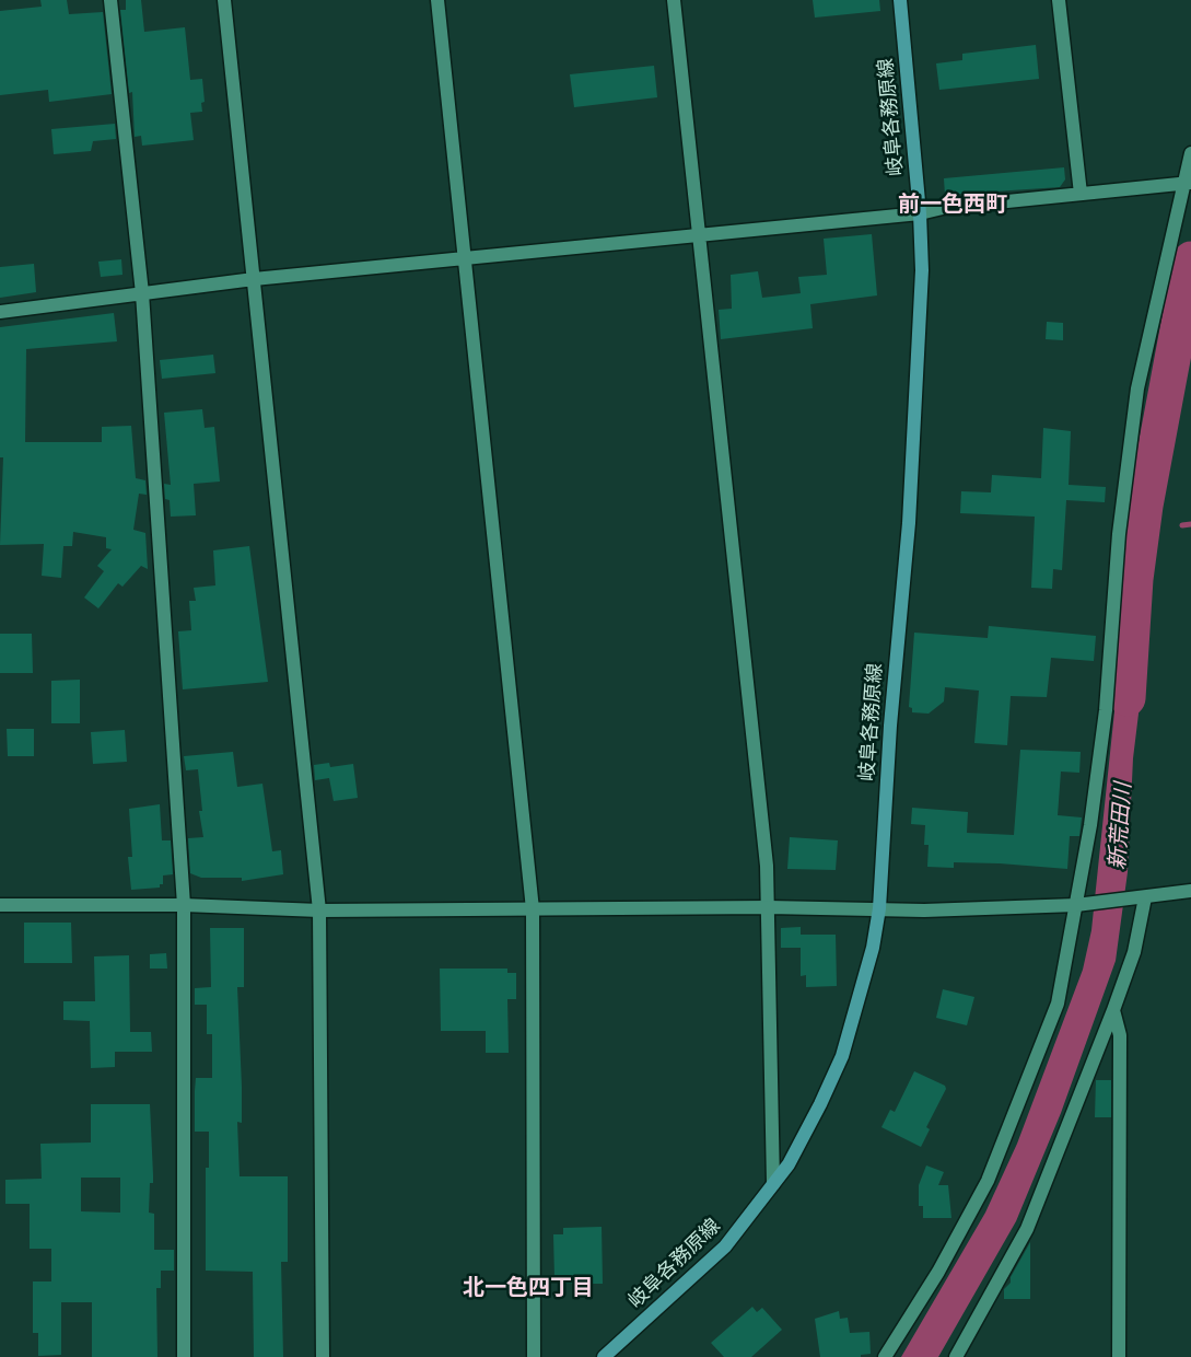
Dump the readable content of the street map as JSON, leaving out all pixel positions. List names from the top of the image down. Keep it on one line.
{"streets":{"main road":["岐阜各務原線"]},"districts":["前一色西町","北一色四丁目"],"water":["新荒田川"]}
